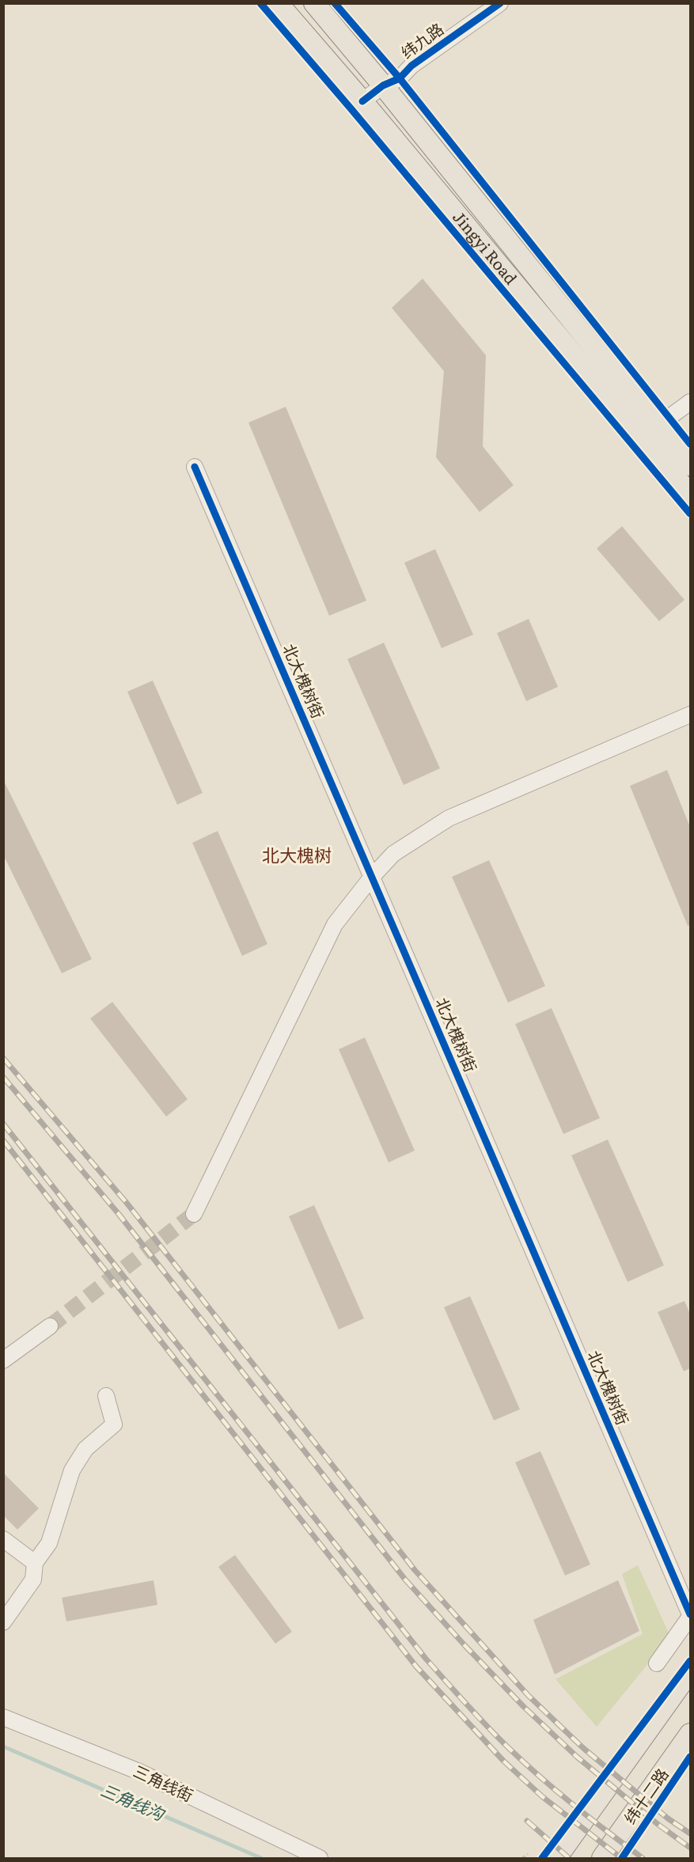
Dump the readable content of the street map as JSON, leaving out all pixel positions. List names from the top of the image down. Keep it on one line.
{"streets":{"main road":["Jingyi Road","纬十二路"],"street":["纬九路","北大槐树街","三角线街"]},"crossings":[["纬九路","Jingyi Road"]],"districts":["北大槐树"],"water":["三角线沟"]}
